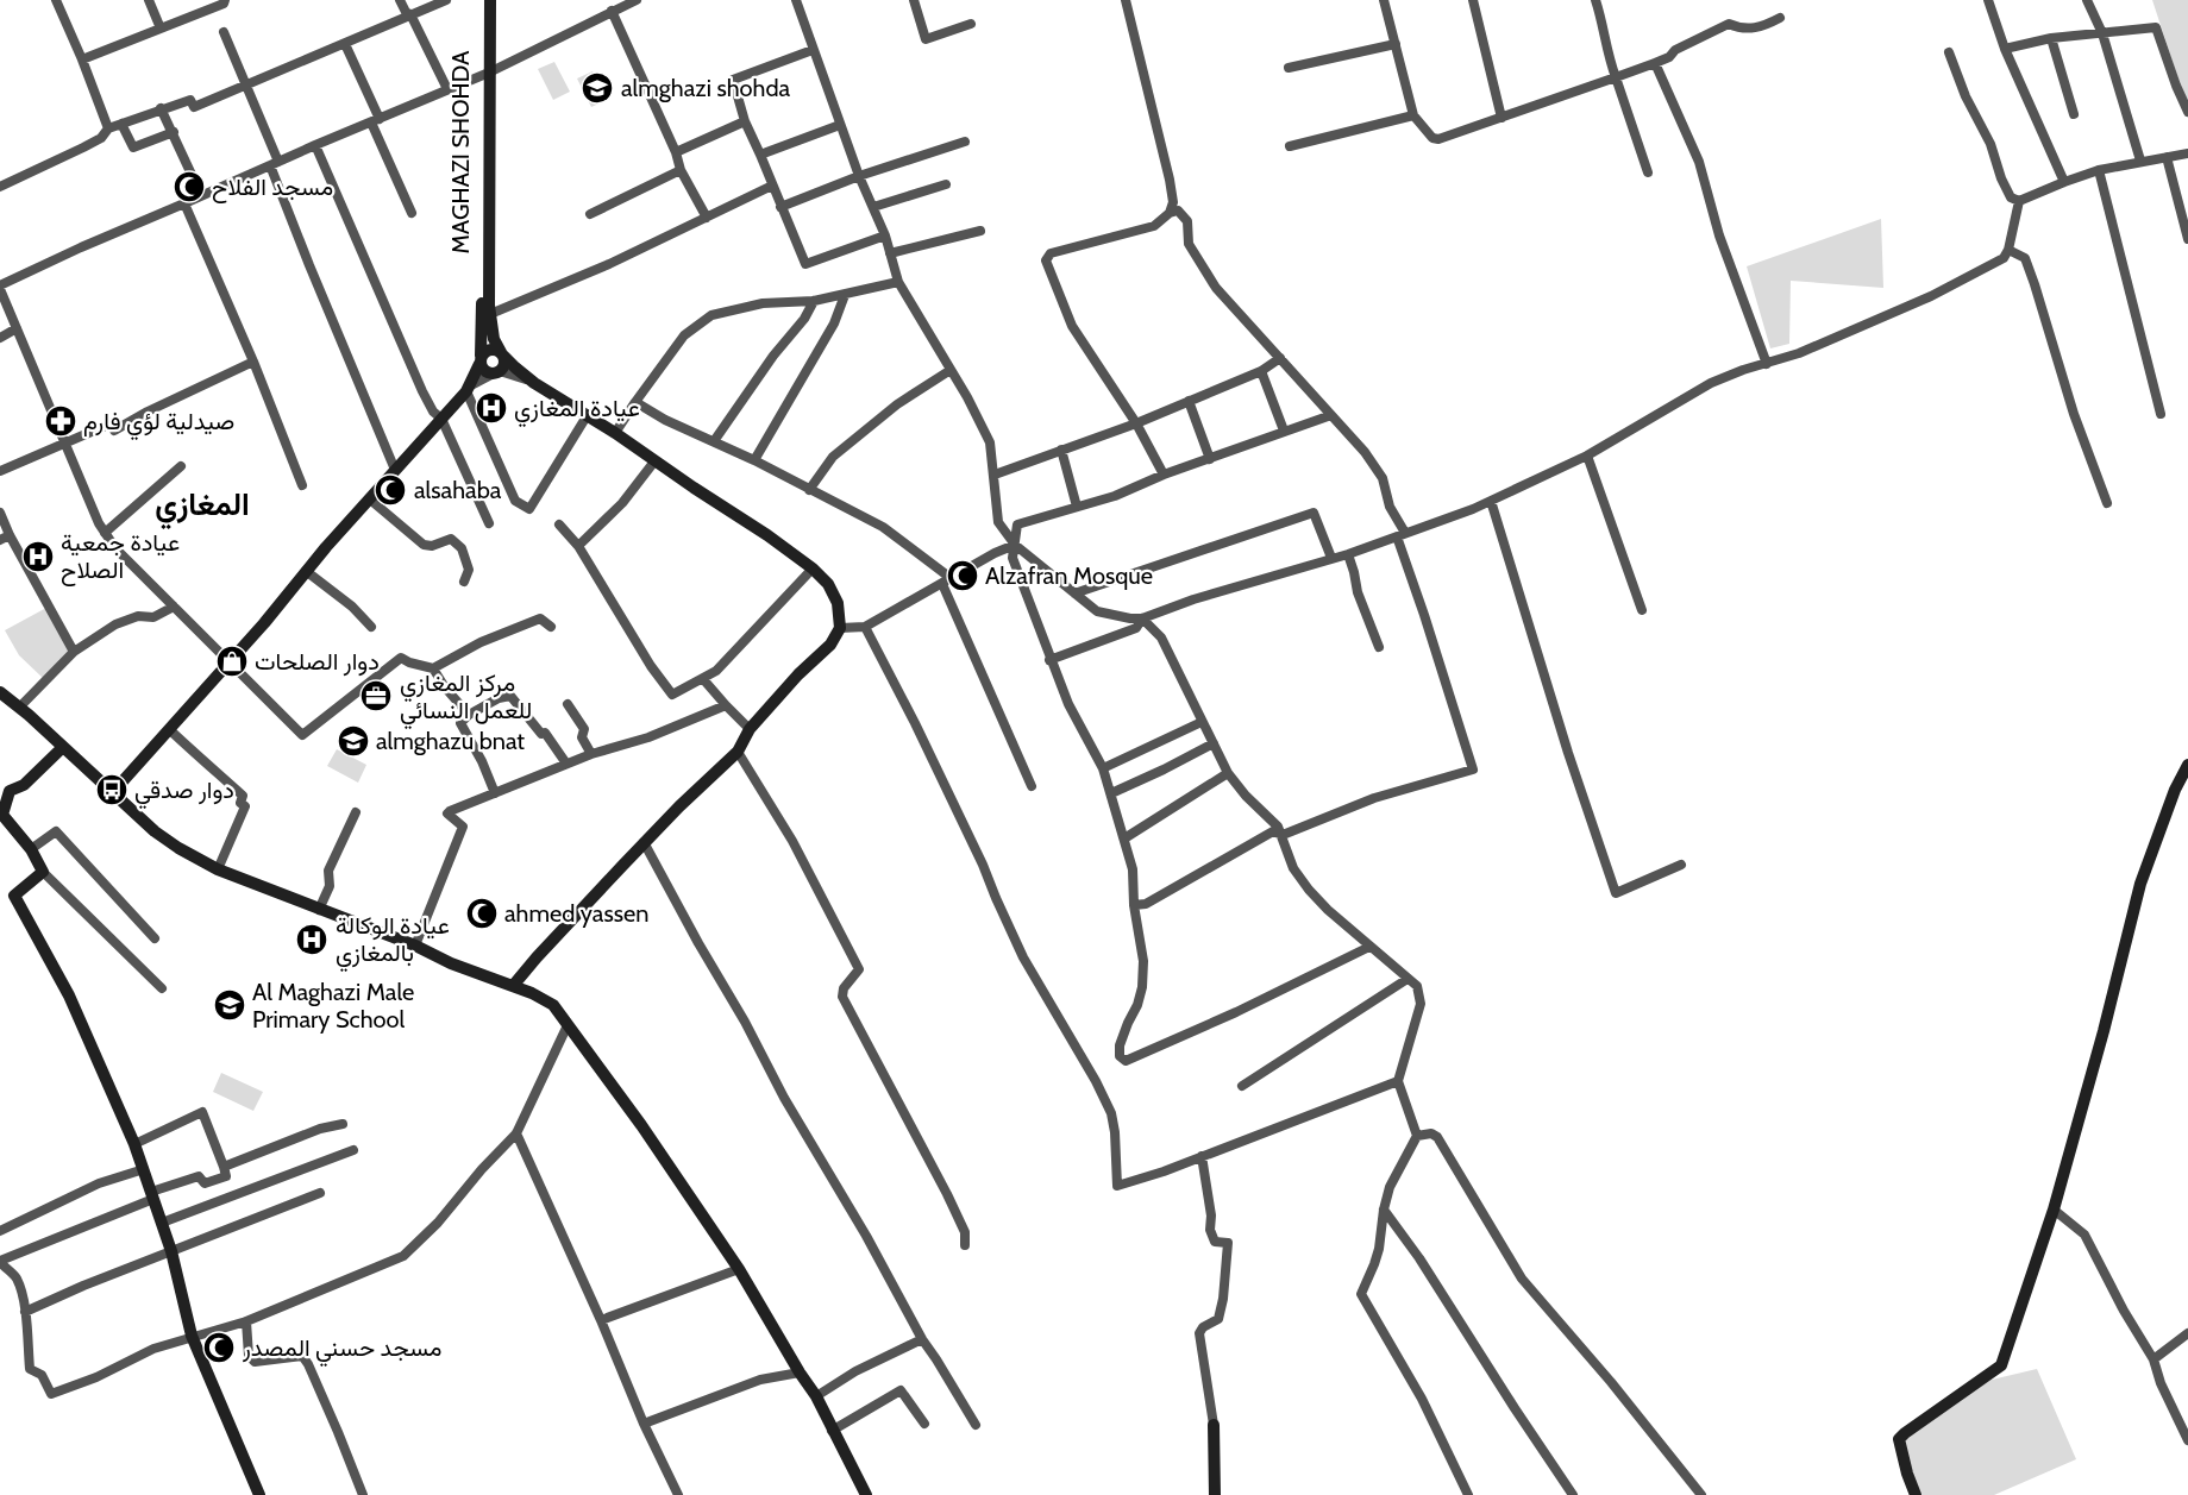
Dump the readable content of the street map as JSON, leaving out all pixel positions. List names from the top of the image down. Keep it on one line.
{"streets":{"street":["MAGHAZI SHOHDA"]},"districts":["المغازي"],"places":{"school or university":["almghazi shohda","almghazu bnat","Al Maghazi Male Primary School"],"mosque":["مسجد الفلاح","alsahaba","Alzafran Mosque","ahmed yassen","مسجد حسني المصدر"],"hospital":["عيادة المغازي","عيادة جمعية الصلاح","عيادة الوكالة بالمغازي"],"pharmacy":["صيدلية لؤي فارم"],"shop":["دوار الصلحات"],"office":["مركز المغازي للعمل النسائي"],"bus stop":["دوار صدقي"]}}
